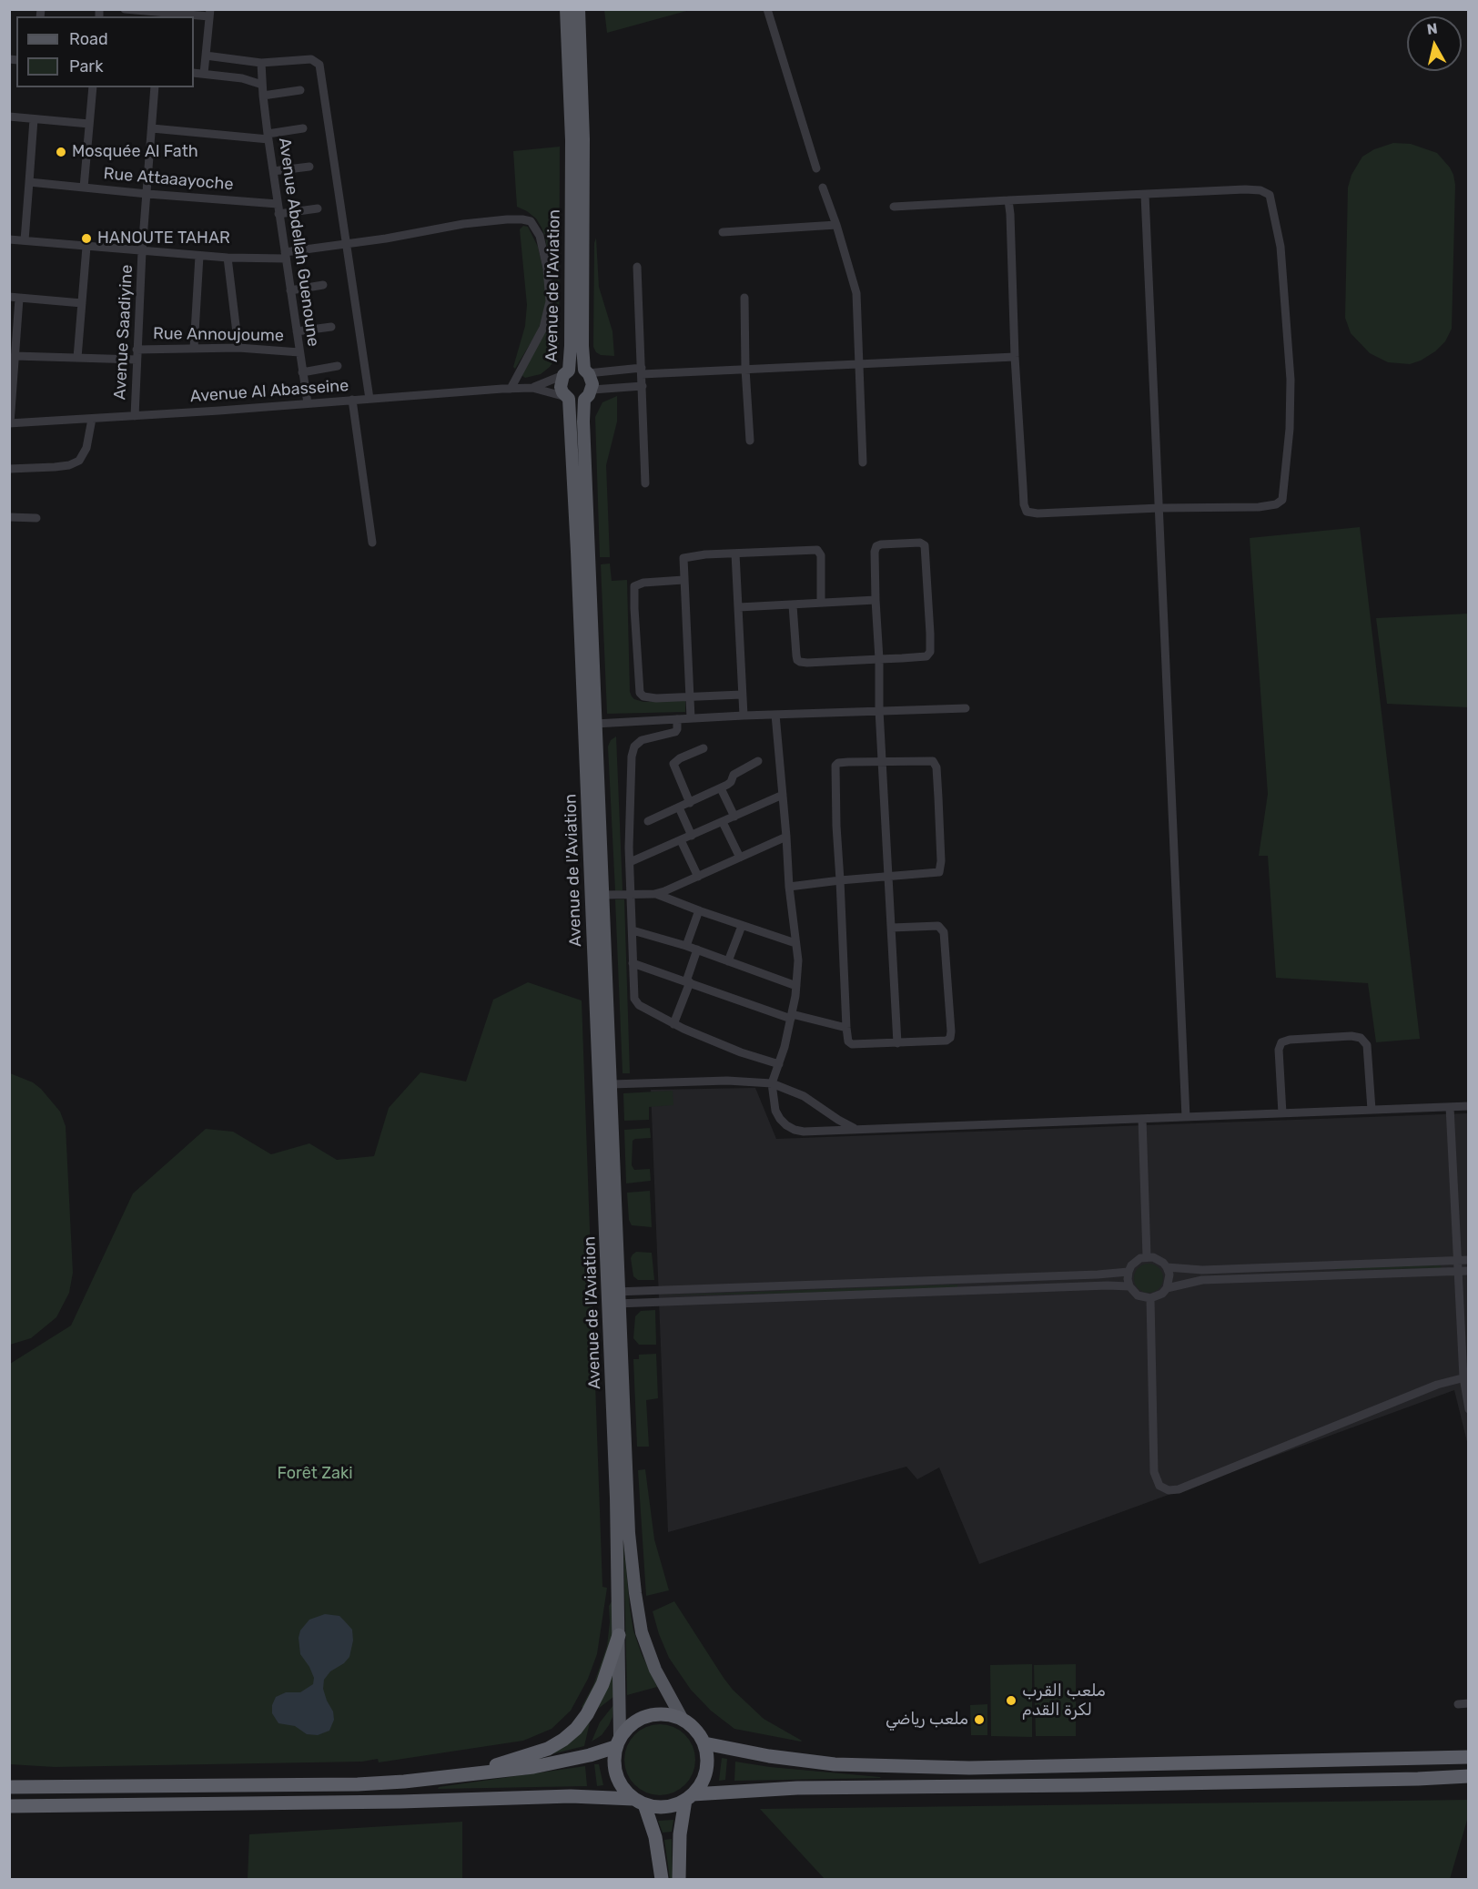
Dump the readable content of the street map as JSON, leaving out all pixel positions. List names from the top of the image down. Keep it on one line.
{"streets":{"main road":["Avenue de l'Aviation"],"street":["Rue Attaaayoche","Avenue Abdellah Guenoune","Avenue Saadiyine","Rue Annoujoume","Avenue Al Abasseine"]},"crossings":[["Rue Attaaayoche","Avenue Abdellah Guenoune"],["Rue Attaaayoche","Avenue Saadiyine"],["Avenue Abdellah Guenoune","Rue Annoujoume"],["Avenue Abdellah Guenoune","Avenue Al Abasseine"],["Avenue de l'Aviation","Avenue Al Abasseine"],["Avenue Saadiyine","Rue Annoujoume"],["Avenue Saadiyine","Avenue Al Abasseine"]],"parks":["Forêt Zaki"],"places":["Mosquée Al Fath","HANOUTE TAHAR","ملعب القرب لكرة القدم","ملعب رياضي"],"legend":["Road","Park"],"north":"top"}
